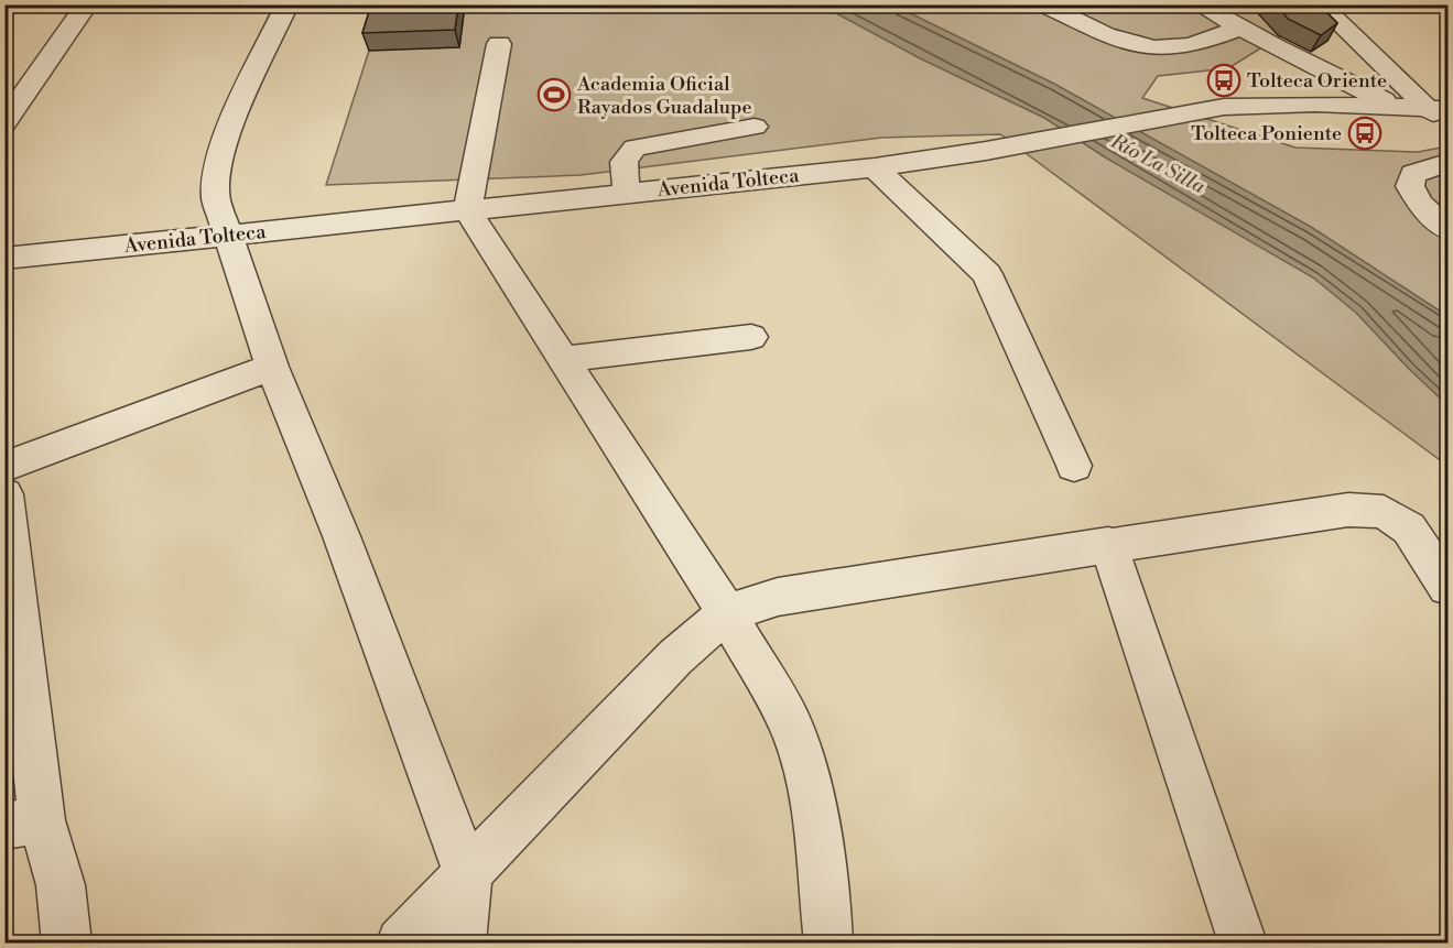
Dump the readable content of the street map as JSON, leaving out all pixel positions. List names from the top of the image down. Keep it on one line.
{"streets":{"street":["Avenida Tolteca"]},"water":["Río La Silla"],"places":{"bus stop":["Tolteca Oriente","Tolteca Poniente"],"sports":["Academia Oficial Rayados Guadalupe"]}}
